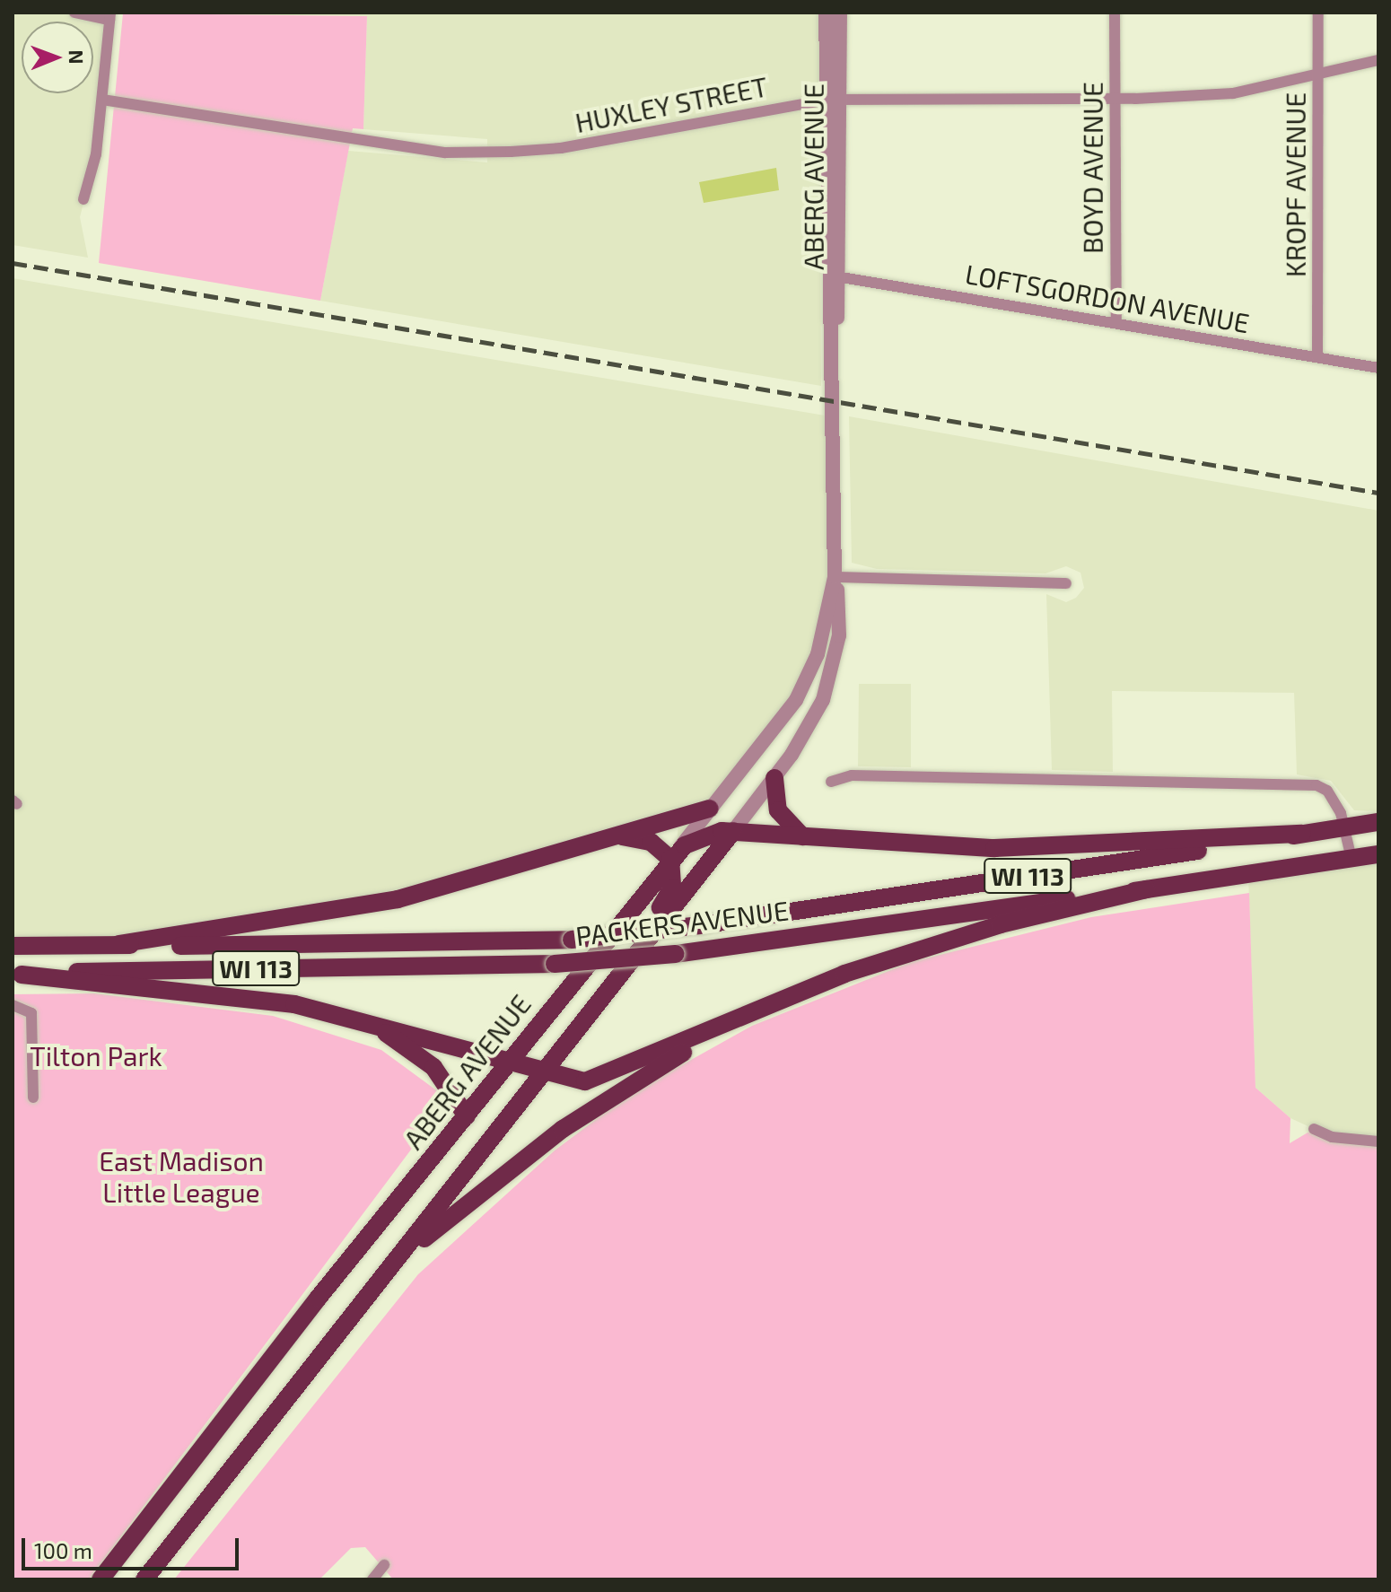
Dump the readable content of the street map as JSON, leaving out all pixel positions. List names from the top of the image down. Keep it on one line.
{"streets":{"main road":["ABERG AVENUE","WI 113","PACKERS AVENUE"],"street":["HUXLEY STREET","BOYD AVENUE","KROPF AVENUE","LOFTSGORDON AVENUE"]},"crossings":[["HUXLEY STREET","BOYD AVENUE"],["HUXLEY STREET","ABERG AVENUE"],["HUXLEY STREET","KROPF AVENUE"],["BOYD AVENUE","LOFTSGORDON AVENUE"],["ABERG AVENUE","LOFTSGORDON AVENUE"],["KROPF AVENUE","LOFTSGORDON AVENUE"]],"parks":["Tilton Park","East Madison Little League"],"scale_bar":"100 m","north":"right"}
